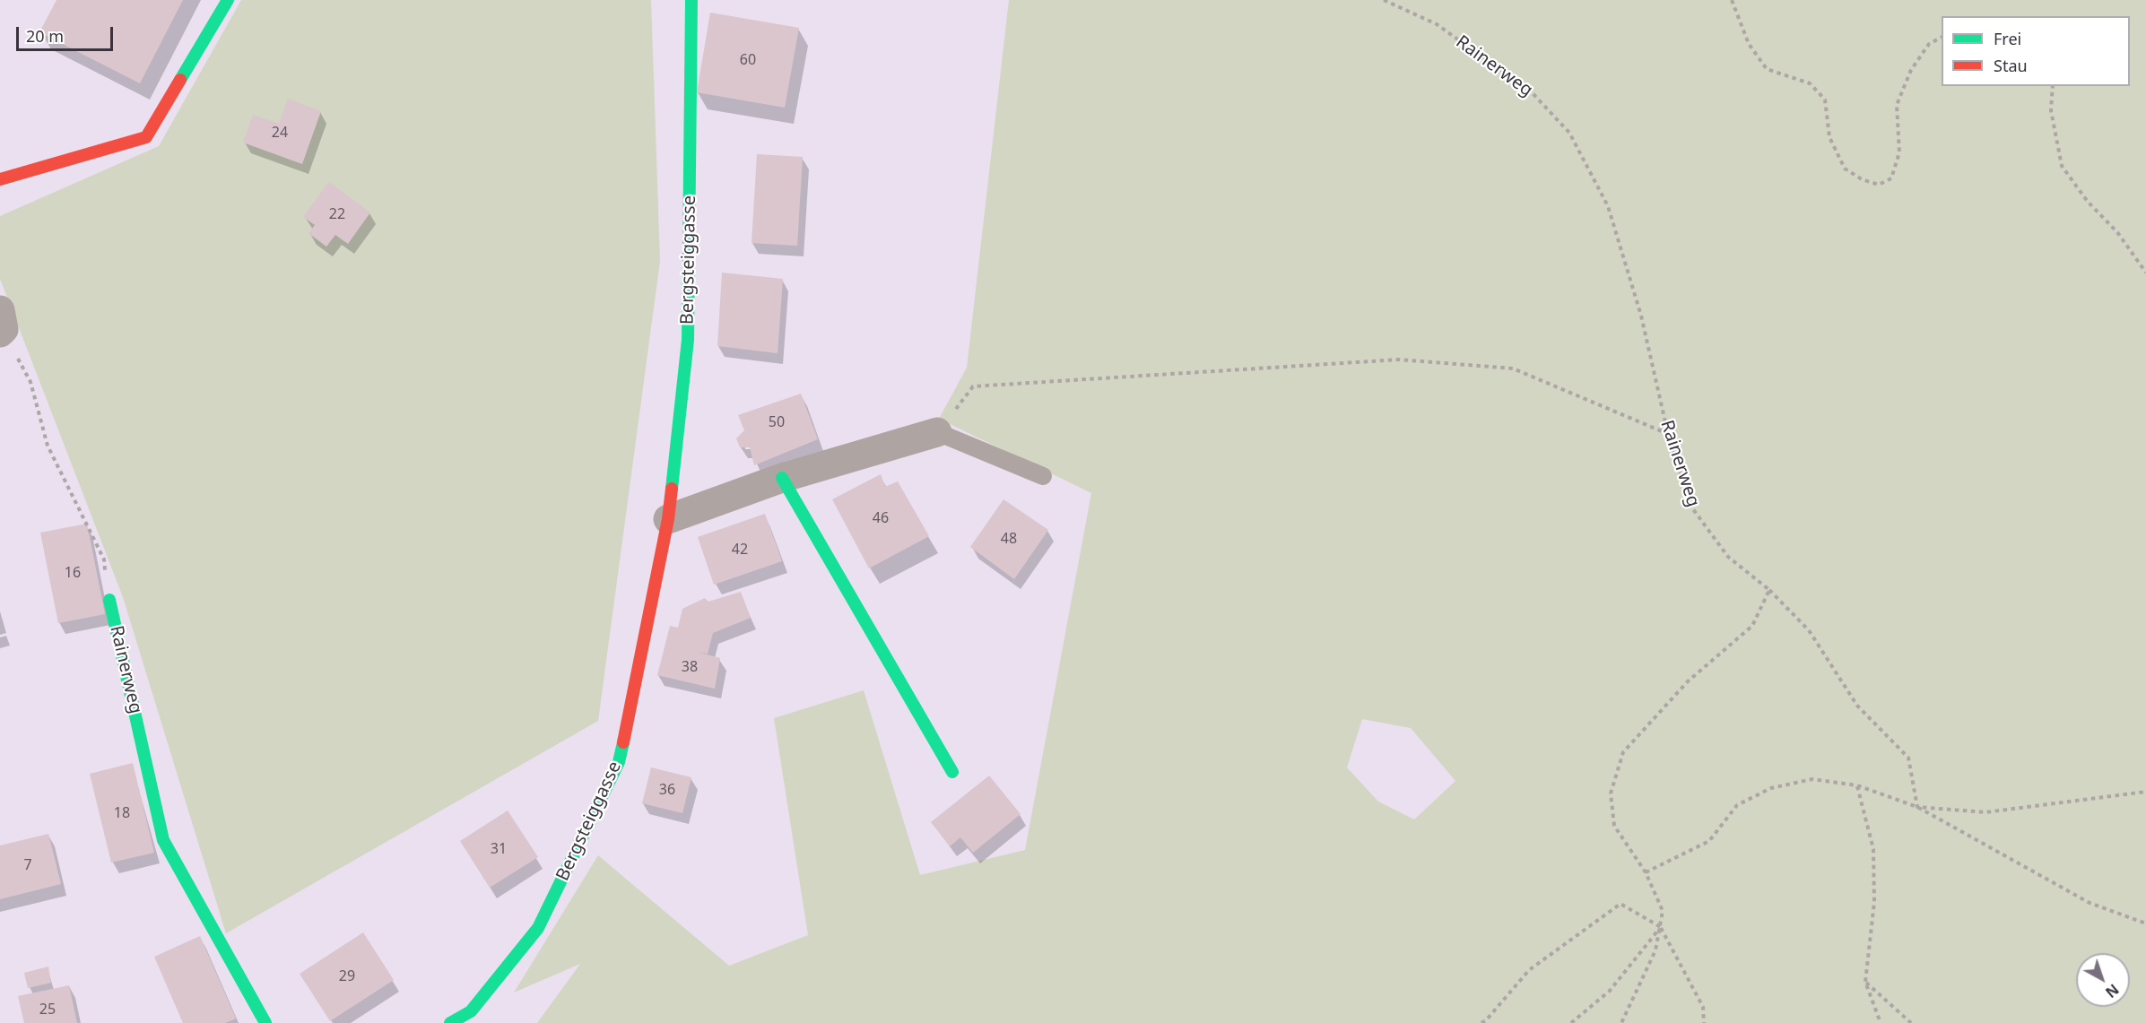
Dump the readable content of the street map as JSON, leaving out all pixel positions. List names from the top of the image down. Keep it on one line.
{"streets":{"street":["Rainerweg","Bergsteiggasse"]},"house_numbers":["60","24","22","50","46","48","42","16","38","36","18","31","7","29","25"],"legend":["Frei","Stau"],"scale_bar":"20 m","north":"bottom right"}
